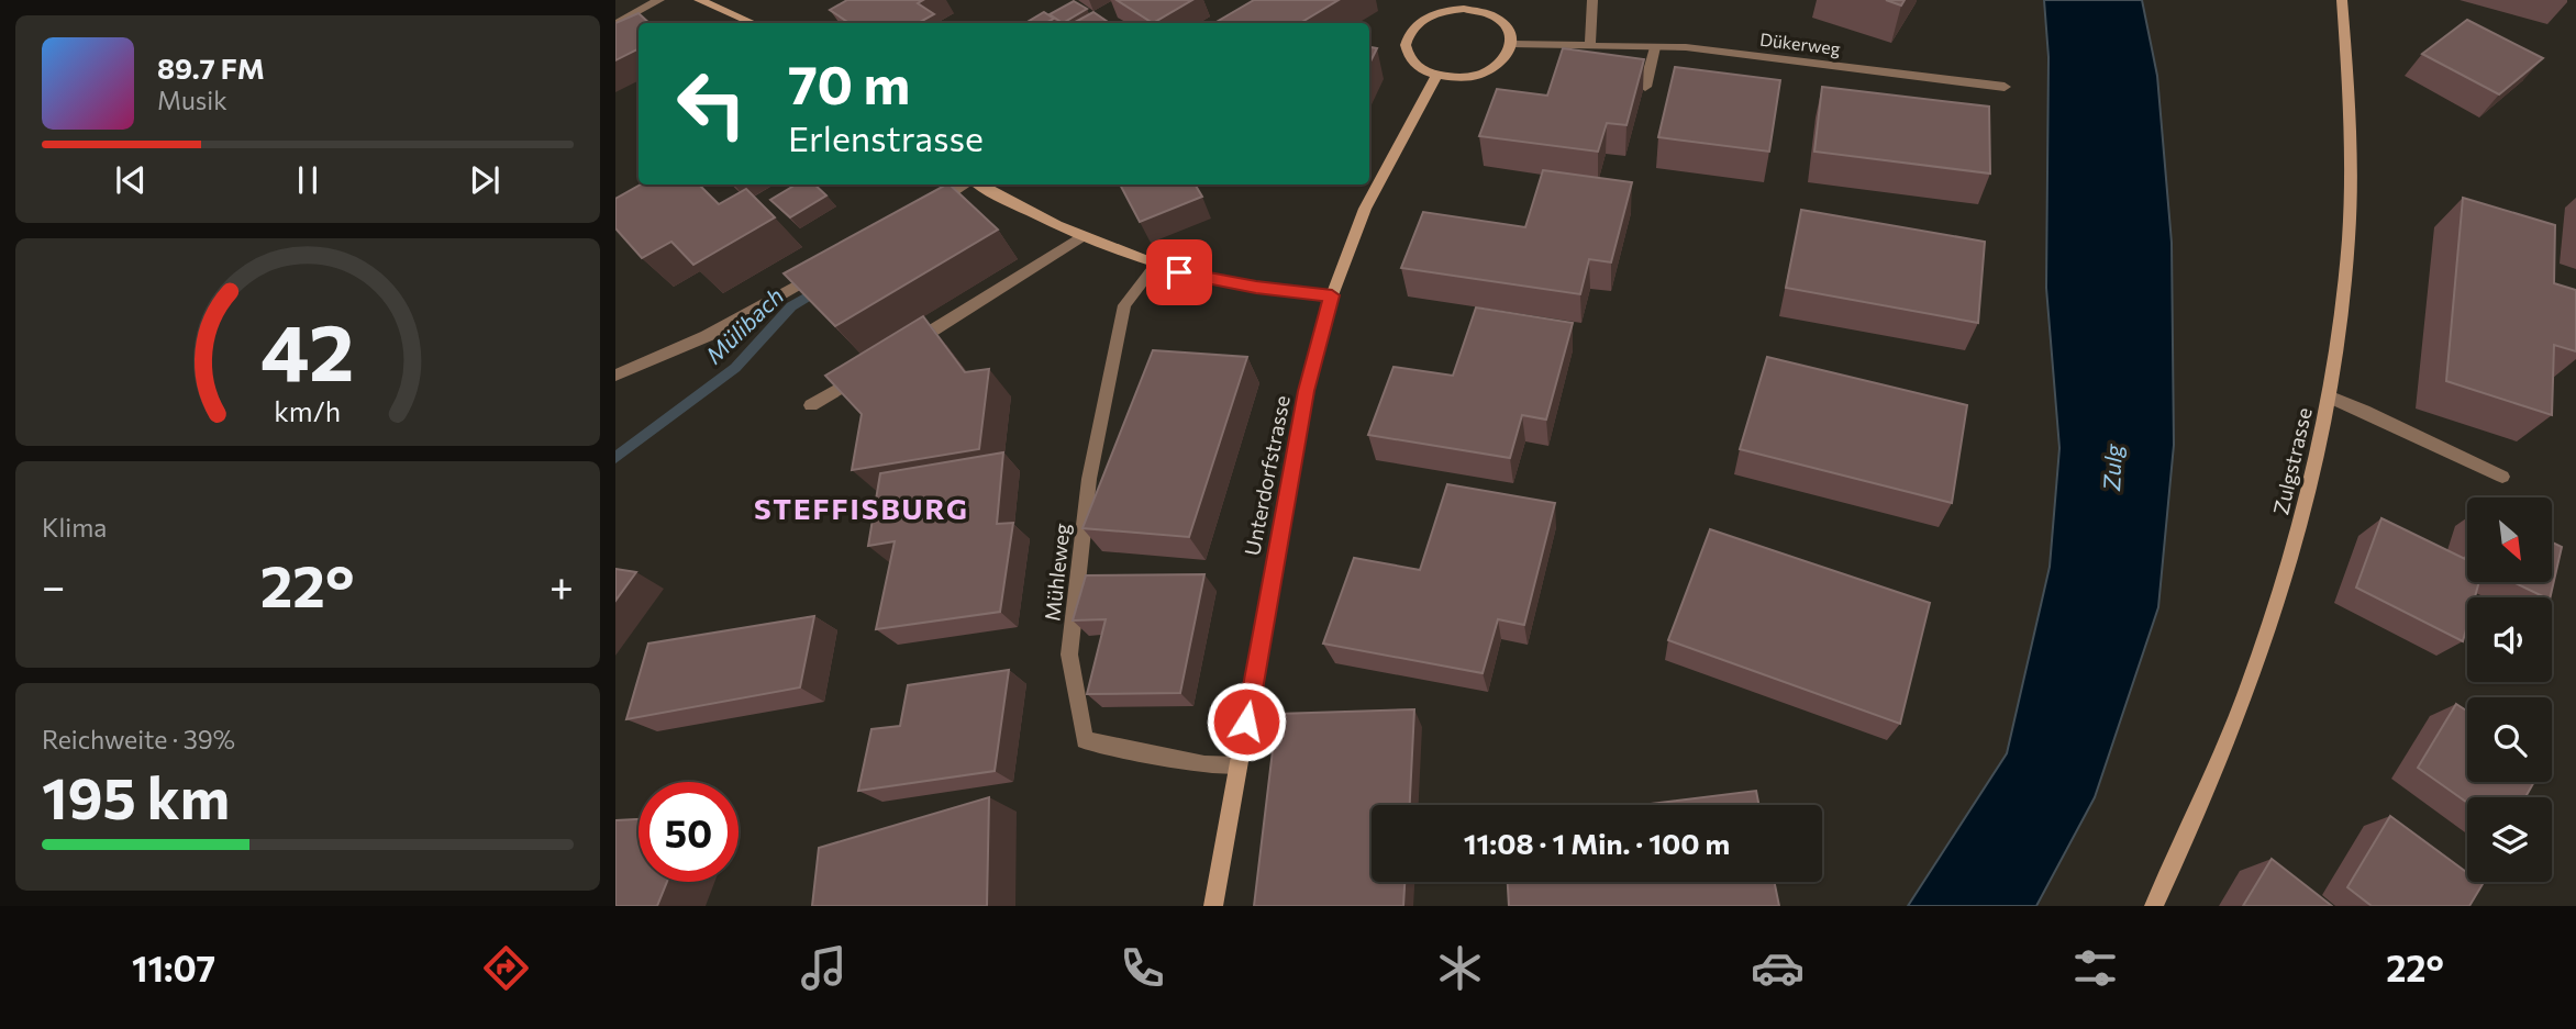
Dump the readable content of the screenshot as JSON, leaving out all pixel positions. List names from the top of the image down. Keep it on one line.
{"streets":{"street":["Dükerweg","Zulgstrasse","Unterdorfstrasse","Mühleweg"]},"crossings":[["Dükerweg","Unterdorfstrasse"],["Unterdorfstrasse","Mühleweg"]],"districts":["STEFFISBURG"],"water":["Mülibach","Zulg"],"north":"bottom right","page":{"turn":["70 m","Erlenstrasse"],"song":["89.7 FM","Musik"],"tile":["Klima",["Reichweite · 39%","195 km"]],"heat":["−","22°","+"],"limit":"50","trip":"11:08 · 1 Min. · 100 m","tabs":["11:07","22°"],"gauge":["42","km/h"]}}
